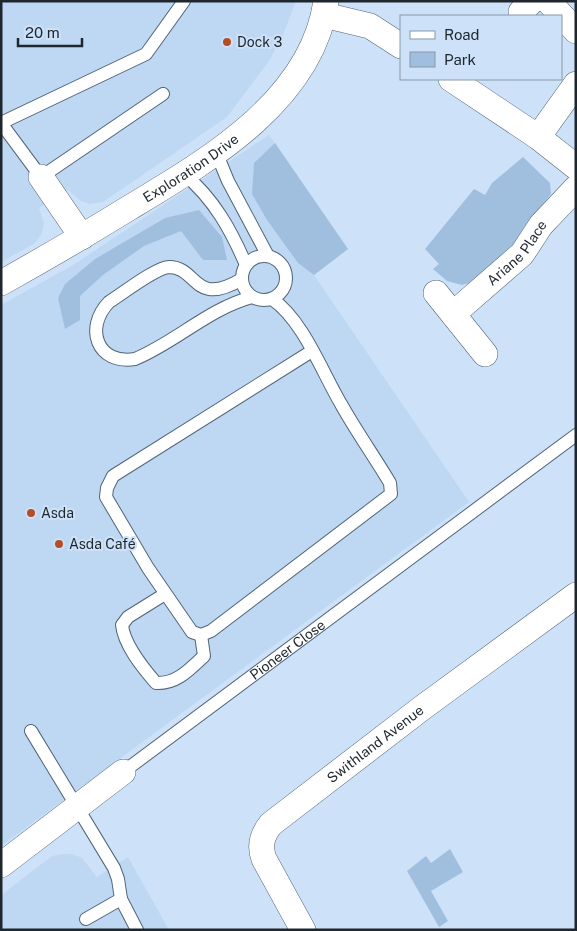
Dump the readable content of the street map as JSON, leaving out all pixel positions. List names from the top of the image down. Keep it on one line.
{"streets":{"street":["Exploration Drive","Ariane Place","Pioneer Close","Swithland Avenue"]},"places":["Dock 3","Asda","Asda Café"],"legend":["Road","Park"],"scale_bar":"20 m"}
